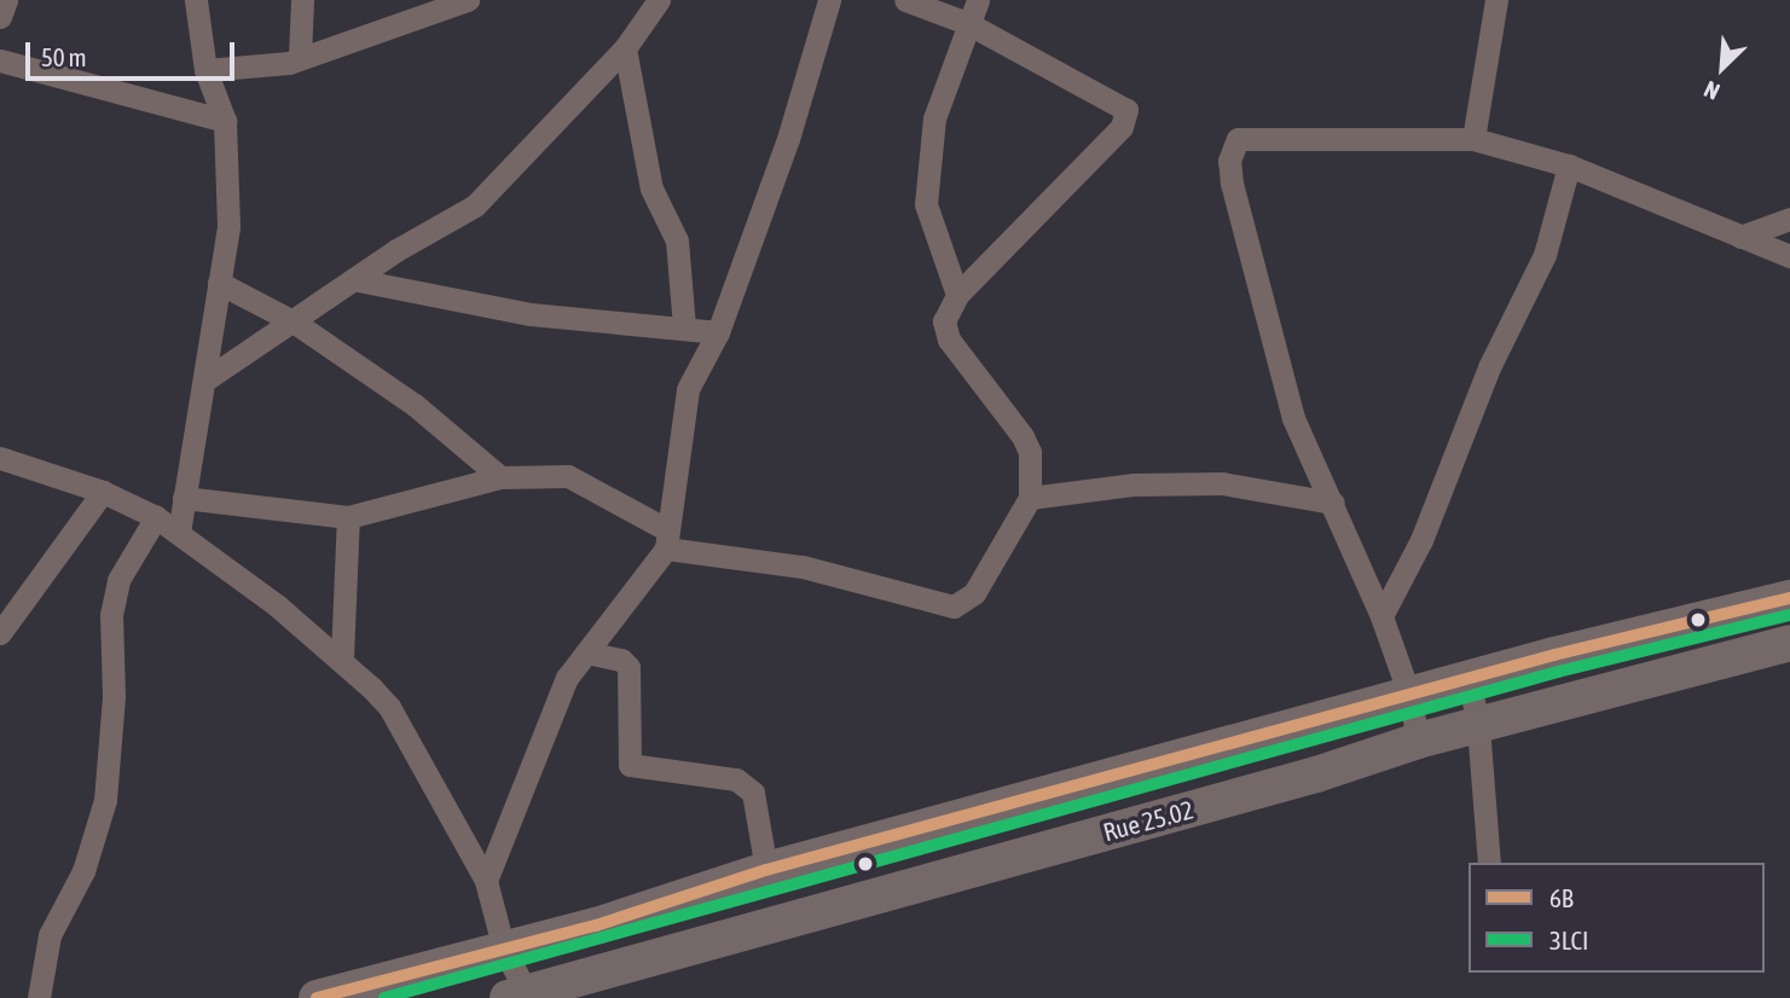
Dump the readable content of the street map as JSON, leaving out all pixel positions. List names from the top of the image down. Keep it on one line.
{"streets":{"main road":["Rue 25.02"]},"lines":["transit line 6B","transit line 3LCI"],"legend":["6B","3LCI"],"scale_bar":"50 m","north":"bottom left"}
